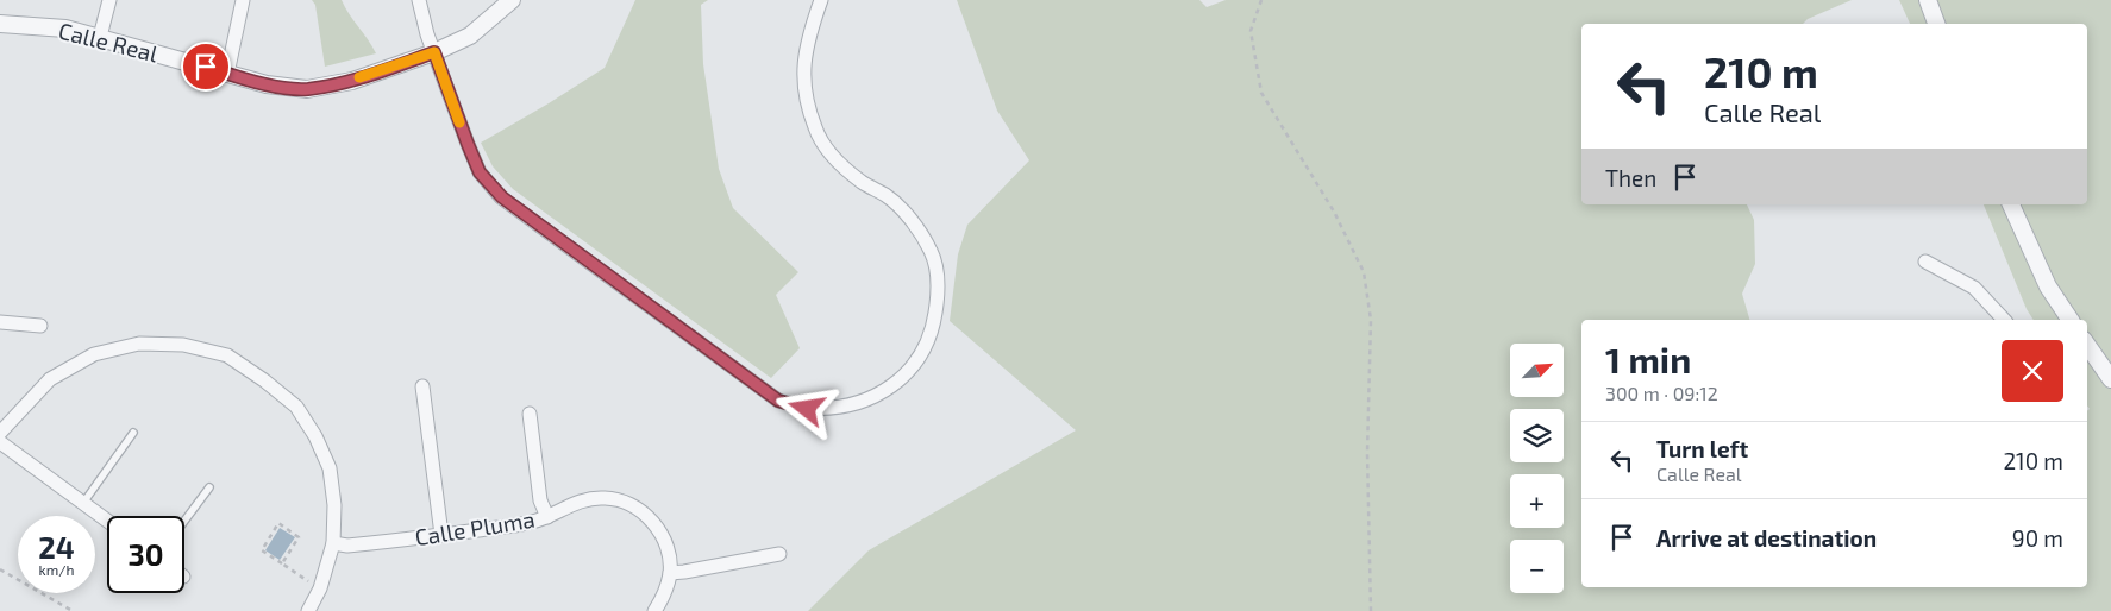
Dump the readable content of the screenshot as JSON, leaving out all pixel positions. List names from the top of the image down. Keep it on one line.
{"streets":{"street":["Calle Real","Calle Pluma"]},"north":"top right","page":{"turn":["210 m","Calle Real"],"then":"Then","heading":["1 min","300 m · 09:12"],"map_buttons":["+","−"],"list":[{"name":"Turn left","note":"Calle Real","value":"210 m"},{"name":"Arrive at destination","value":"90 m"}],"speed":"24 km/h","limit":"30"}}
